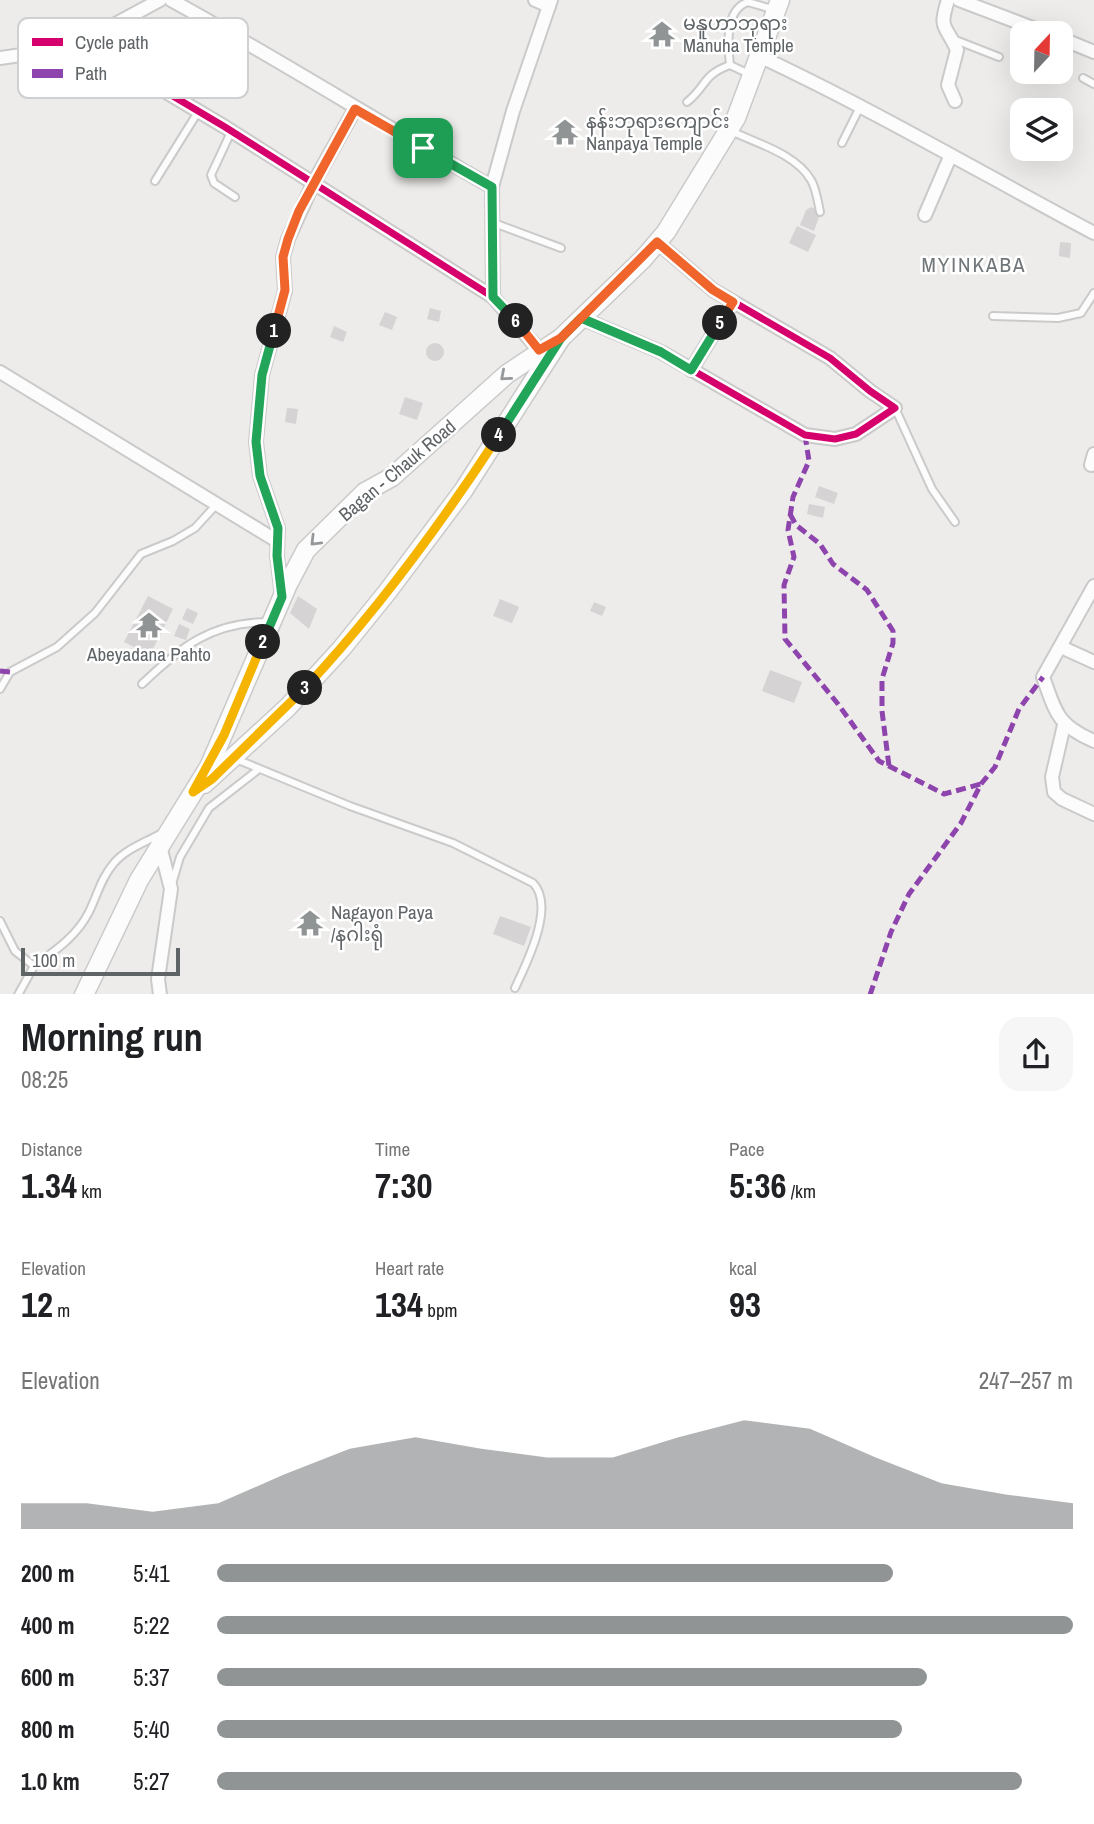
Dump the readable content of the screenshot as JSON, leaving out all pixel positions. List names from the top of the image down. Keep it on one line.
{"streets":{"main road":["Bagan - Chauk Road"]},"districts":["MYINKABA"],"places":{"temple":["မနူဟာဘုရား Manuha Temple","နန်းဘုရားကျောင်း Nanpaya Temple","Abeyadana Pahto","Nagayon Paya /နဂါးရုံ"]},"legend":["Cycle path","Path"],"scale_bar":"100 m","north":"top","page":{"pins":["6","5","1","4","2","3"],"scale":"100 m","heading":["Morning run","08:25"],"stats":[["Distance","1.34 km"],["Time","7:30"],["Pace","5:36 /km"],["Elevation","12 m"],["Heart rate","134 bpm"],["kcal","93"]],"chart":["Elevation","247–257 m"],"list":[{"name":"200 m","note":"5:41"},{"name":"400 m","note":"5:22"},{"name":"600 m","note":"5:37"},{"name":"800 m","note":"5:40"},{"name":"1.0 km","note":"5:27"}]}}
